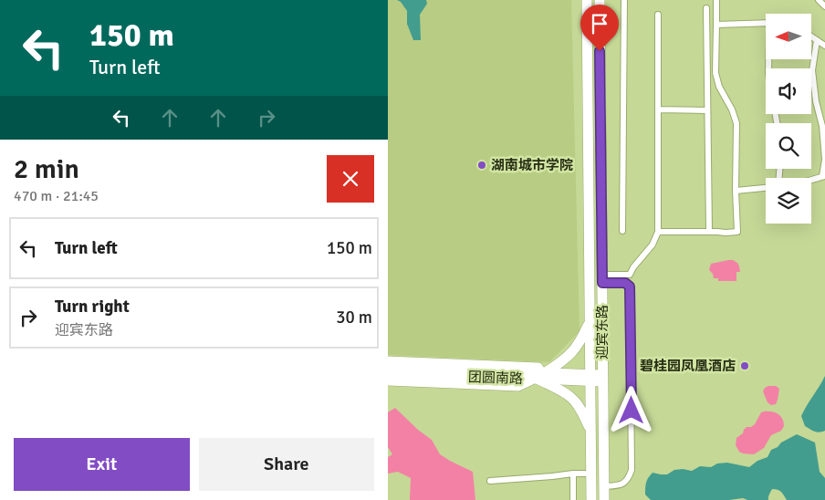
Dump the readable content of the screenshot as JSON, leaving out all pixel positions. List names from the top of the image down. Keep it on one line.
{"streets":{"highway":["迎宾东路"],"main road":["团圆南路"]},"crossings":[["迎宾东路","团圆南路"]],"places":["湖南城市学院","碧桂园凤凰酒店"],"north":"left","page":{"turn":["150 m","Turn left"],"heading":["2 min","470 m · 21:45"],"list":[{"name":"Turn left","value":"150 m"},{"name":"Turn right","note":"迎宾东路","value":"30 m"}],"buttons":["Exit","Share"]}}
